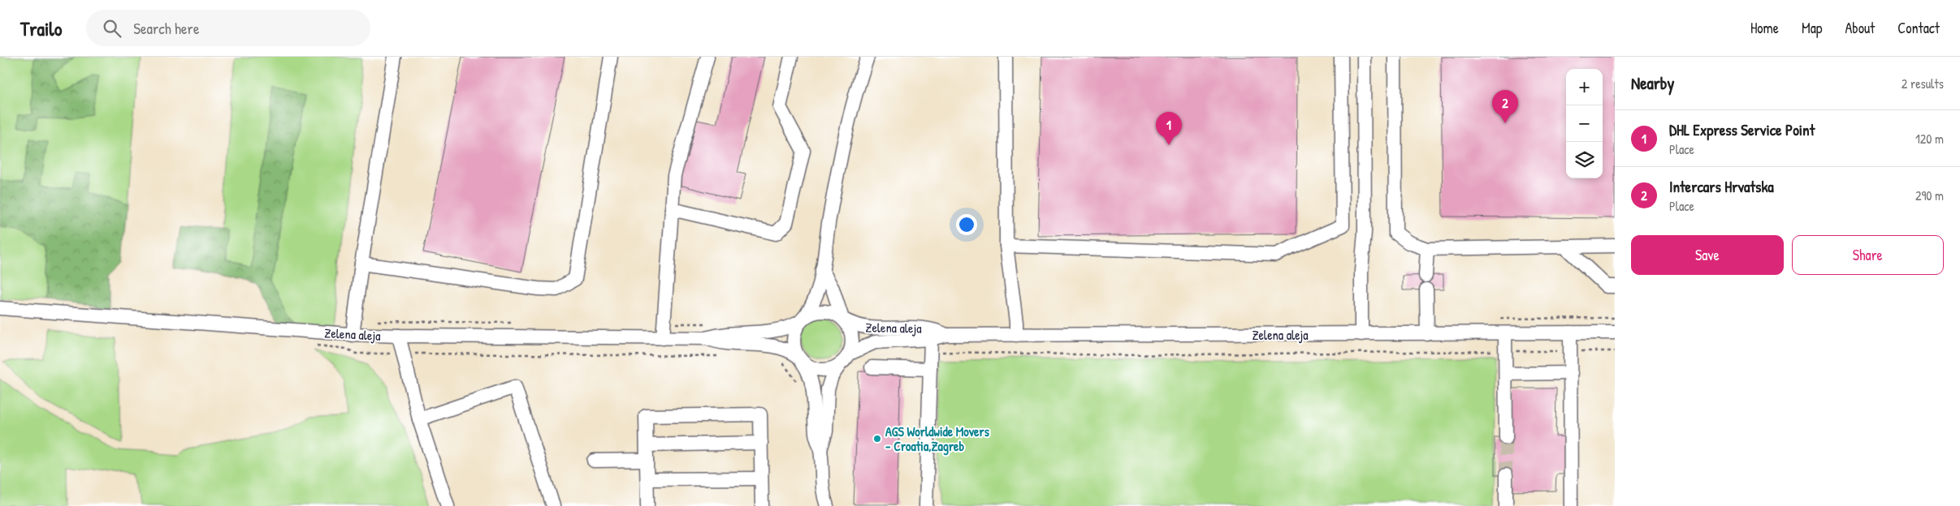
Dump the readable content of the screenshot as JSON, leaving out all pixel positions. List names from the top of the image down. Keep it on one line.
{"streets":{"street":["Zelena aleja"]},"places":["AGS Worldwide Movers - Croatia,Zagreb"],"page":{"header":"Trailo","search":"Search here","nav":["Home","Map","About","Contact"],"heading":["Nearby","2 results"],"map_buttons":["+","−"],"pins":["2","1"],"list":[{"mark":"1","name":"DHL Express Service Point","note":"Place","value":"120 m"},{"mark":"2","name":"Intercars Hrvatska","note":"Place","value":"290 m"}],"buttons":["Save","Share"]}}
